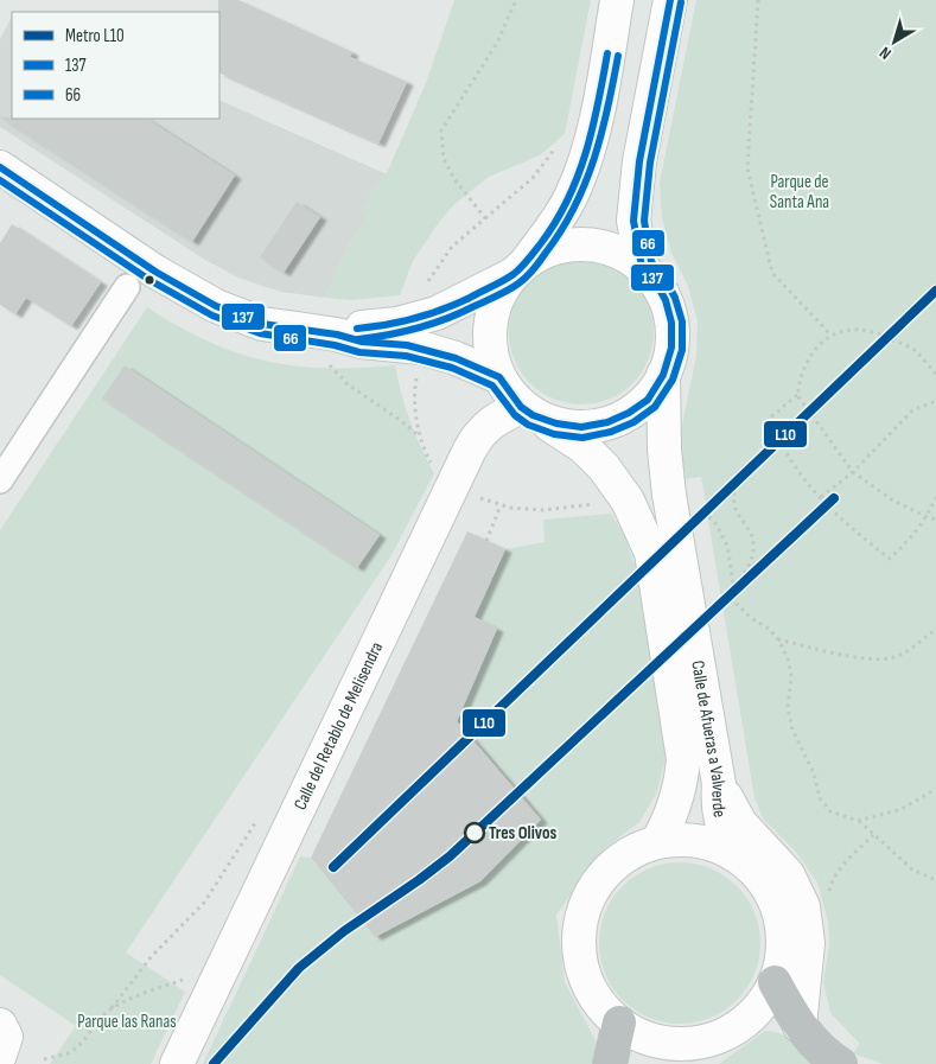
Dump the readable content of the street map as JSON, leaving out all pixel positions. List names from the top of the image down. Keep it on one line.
{"streets":{"street":["Calle del Retablo de Melisendra","Calle de Afueras a Valverde"]},"crossings":[["Calle del Retablo de Melisendra","Calle de Afueras a Valverde"]],"parks":["Parque de Santa Ana","Parque las Ranas"],"places":["Tres Olivos"],"lines":["transit line 137","transit line 66","metro line L10"],"legend":["Metro L10","137","66"],"north":"bottom left"}
